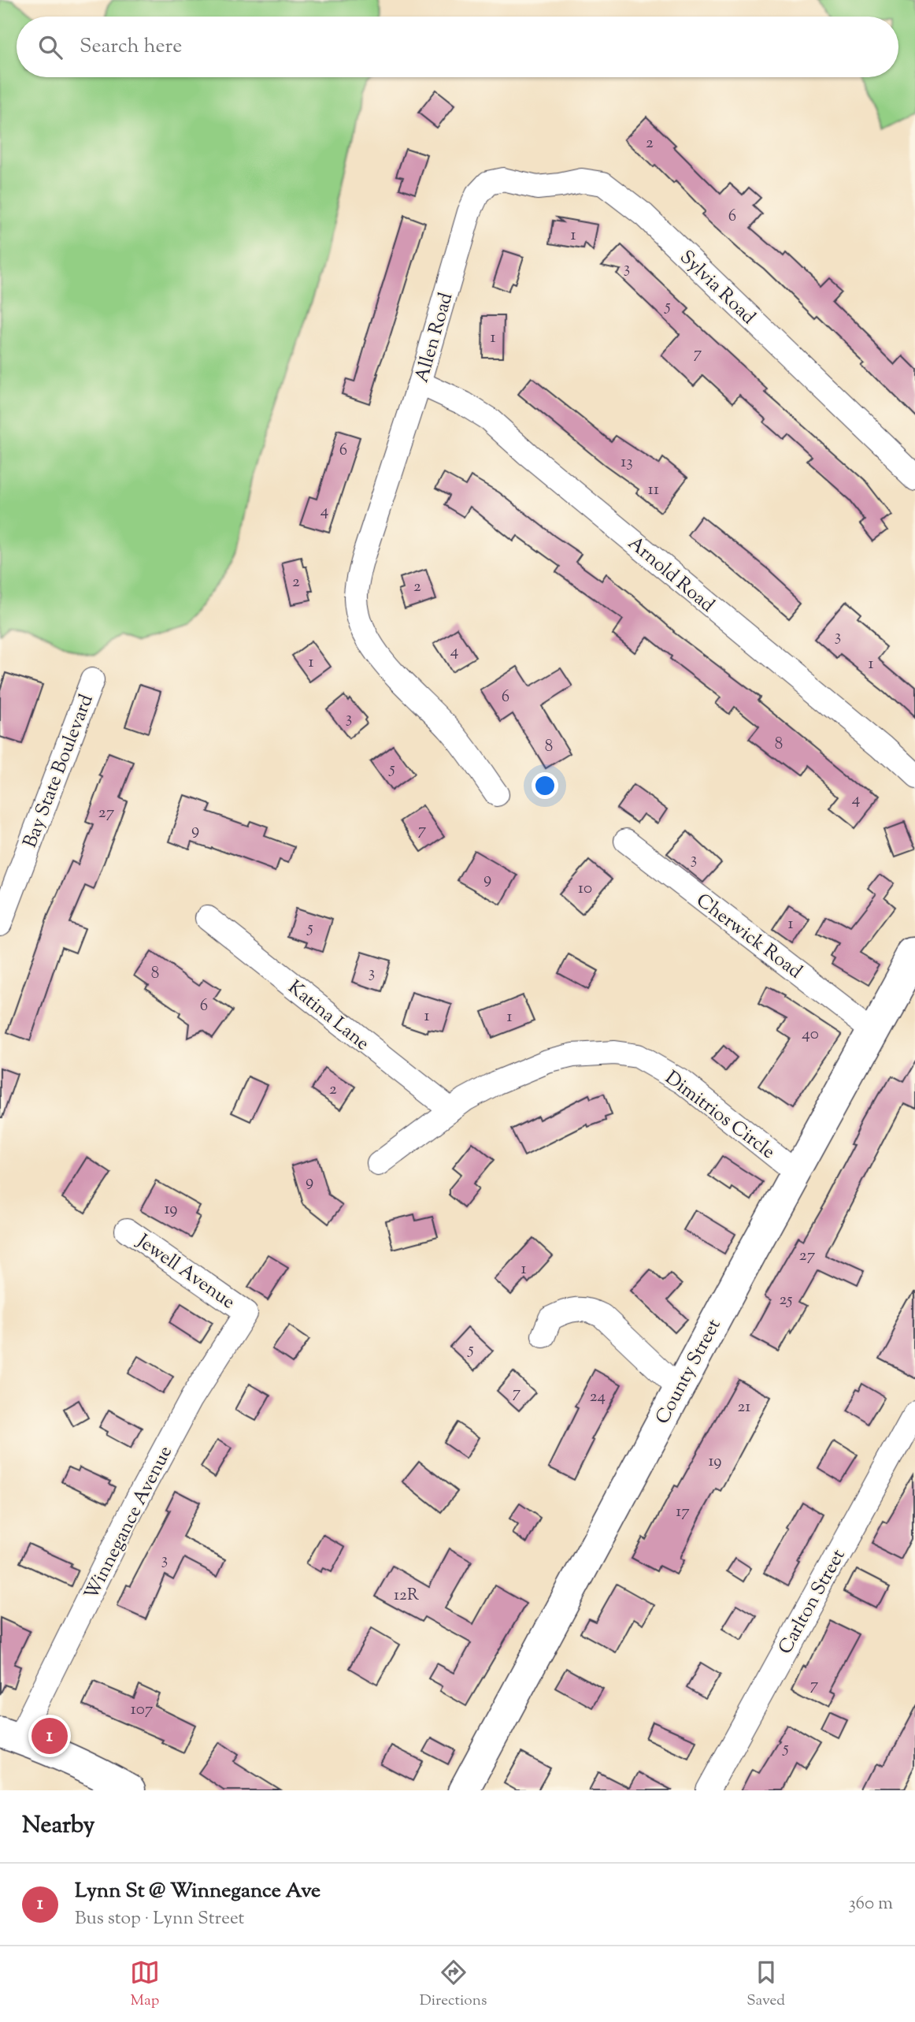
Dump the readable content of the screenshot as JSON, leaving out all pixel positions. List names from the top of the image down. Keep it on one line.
{"streets":{"main road":["County Street"],"street":["Sylvia Road","Allen Road","Arnold Road","Bay State Boulevard","Cherwick Road","Katina Lane","Dimitrios Circle","Jewell Avenue","Winnegance Avenue","Carlton Street"]},"crossings":[["Sylvia Road","Allen Road"],["Allen Road","Arnold Road"],["Cherwick Road","County Street"],["Katina Lane","Dimitrios Circle"],["Dimitrios Circle","County Street"],["Jewell Avenue","Winnegance Avenue"]],"house_numbers":["2","6","1","3","5","1","7","6","13","11","4","2","2","3","4","1","1","6","3","8","8","5","4","27","9","7","3","9","10","1","5","3","8","6","1","1","40","2","9","19","27","1","25","5","7","24","21","19","17","3","12R","7","107","5"],"page":{"search":"Search here","pins":"1","heading":"Nearby","list":[{"mark":"1","name":"Lynn St @ Winnegance Ave","note":"Bus stop · Lynn Street","value":"360 m"}],"nav":["Map","Directions","Saved"]}}
